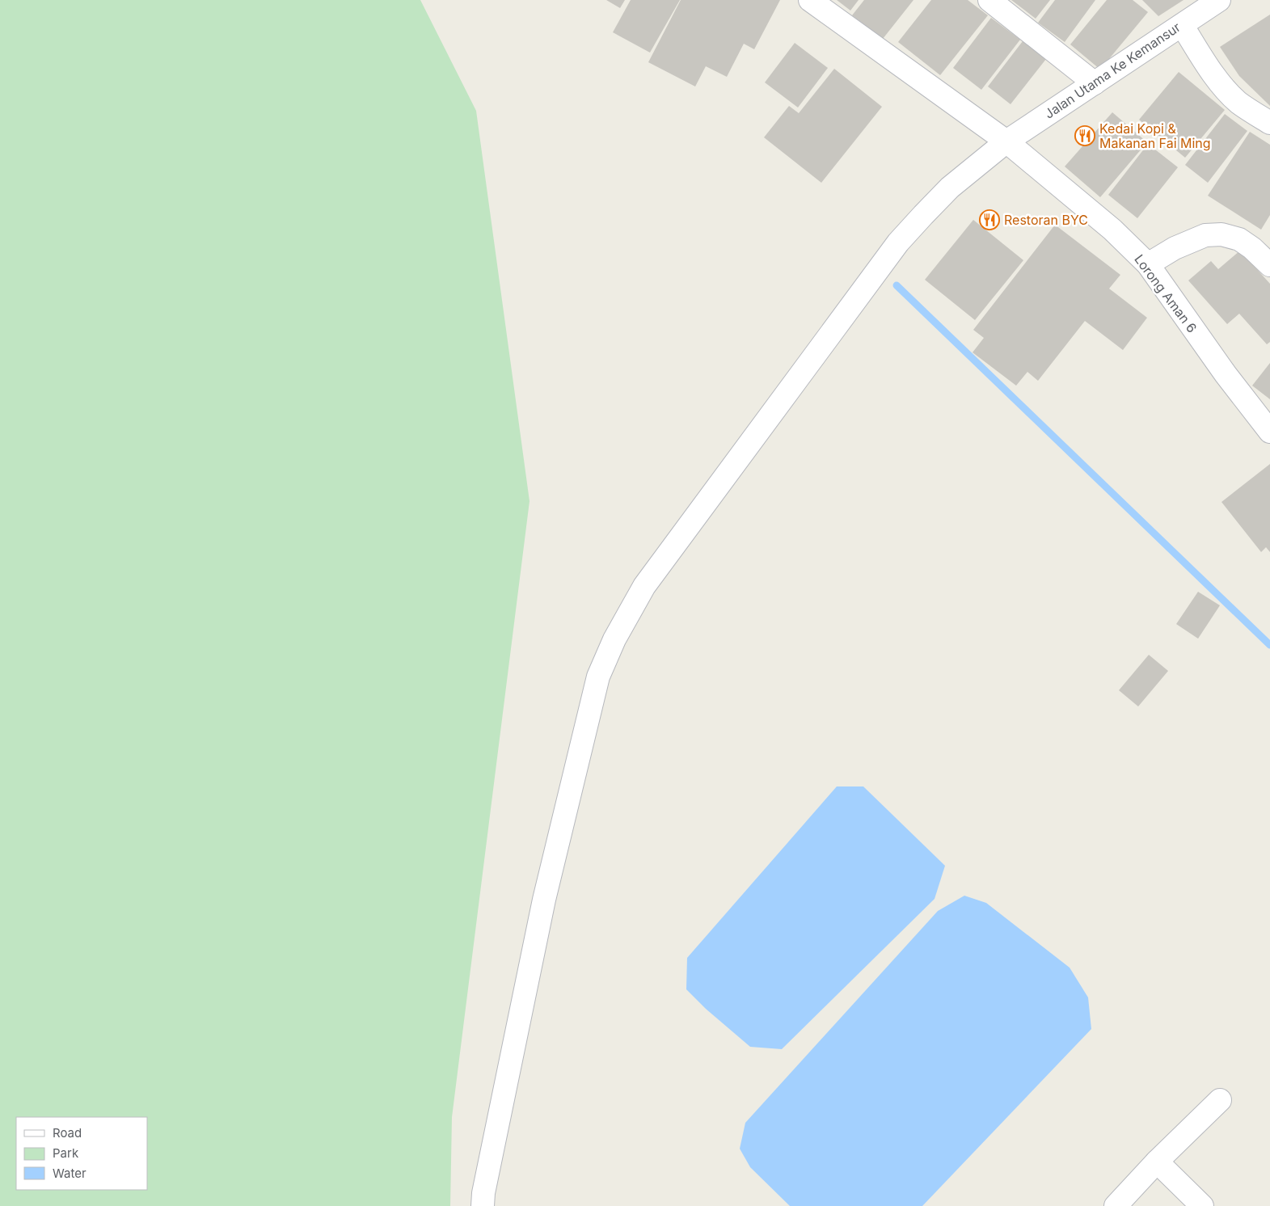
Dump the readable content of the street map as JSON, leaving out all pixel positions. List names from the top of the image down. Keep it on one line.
{"streets":{"street":["Jalan Utama Ke Kemansur","Lorong Aman 6"]},"crossings":[["Jalan Utama Ke Kemansur","Lorong Aman 6"]],"places":{"restaurant":["Kedai Kopi & Makanan Fai Ming","Restoran BYC"]},"legend":["Road","Park","Water"]}
